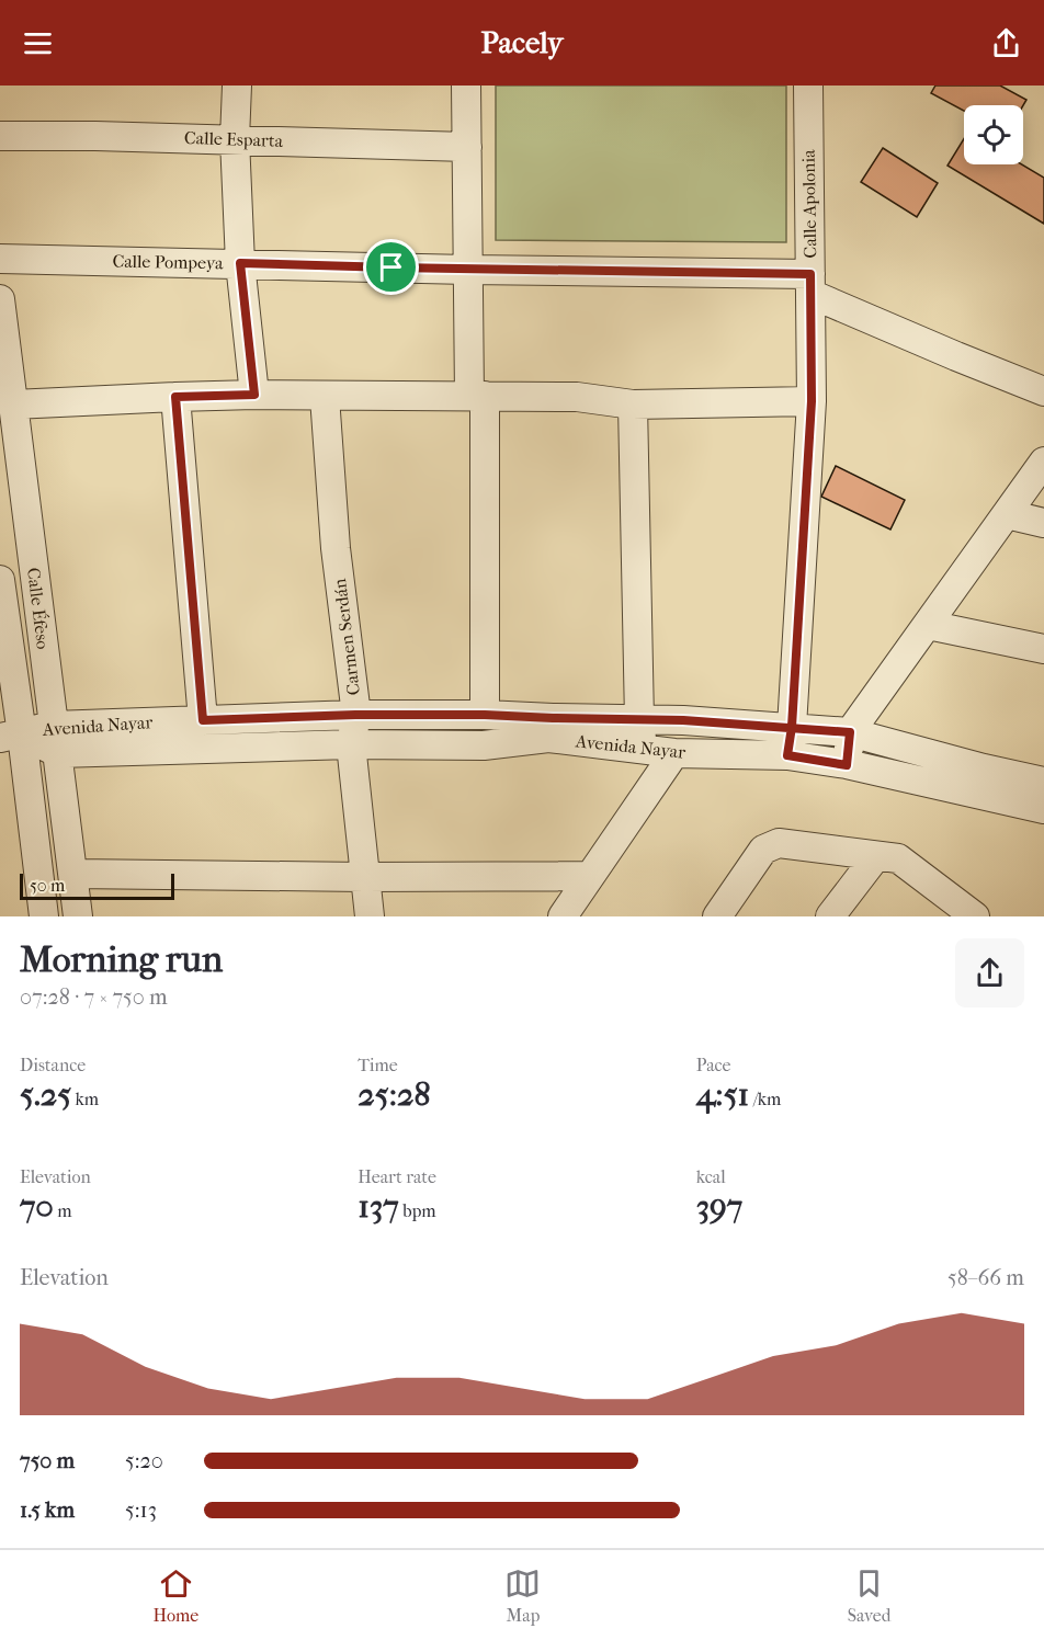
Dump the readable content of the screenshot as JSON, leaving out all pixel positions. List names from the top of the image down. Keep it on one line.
{"streets":{"street":["Calle Esparta","Calle Apolonia","Calle Pompeya","Calle Éfeso","Carmen Serdán","Avenida Nayar"]},"crossings":[["Calle Apolonia","Calle Pompeya"],["Calle Apolonia","Avenida Nayar"],["Calle Éfeso","Avenida Nayar"],["Carmen Serdán","Avenida Nayar"]],"scale_bar":"50 m","page":{"header":"Pacely","scale":"50 m","heading":["Morning run","07:28 · 7 × 750 m"],"stats":[["Distance","5.25 km"],["Time","25:28"],["Pace","4:51 /km"],["Elevation","70 m"],["Heart rate","137 bpm"],["kcal","397"]],"chart":["Elevation","58–66 m"],"list":[{"name":"750 m","note":"5:20"},{"name":"1.5 km","note":"5:13"}],"tabs":["Home","Map","Saved"]}}
